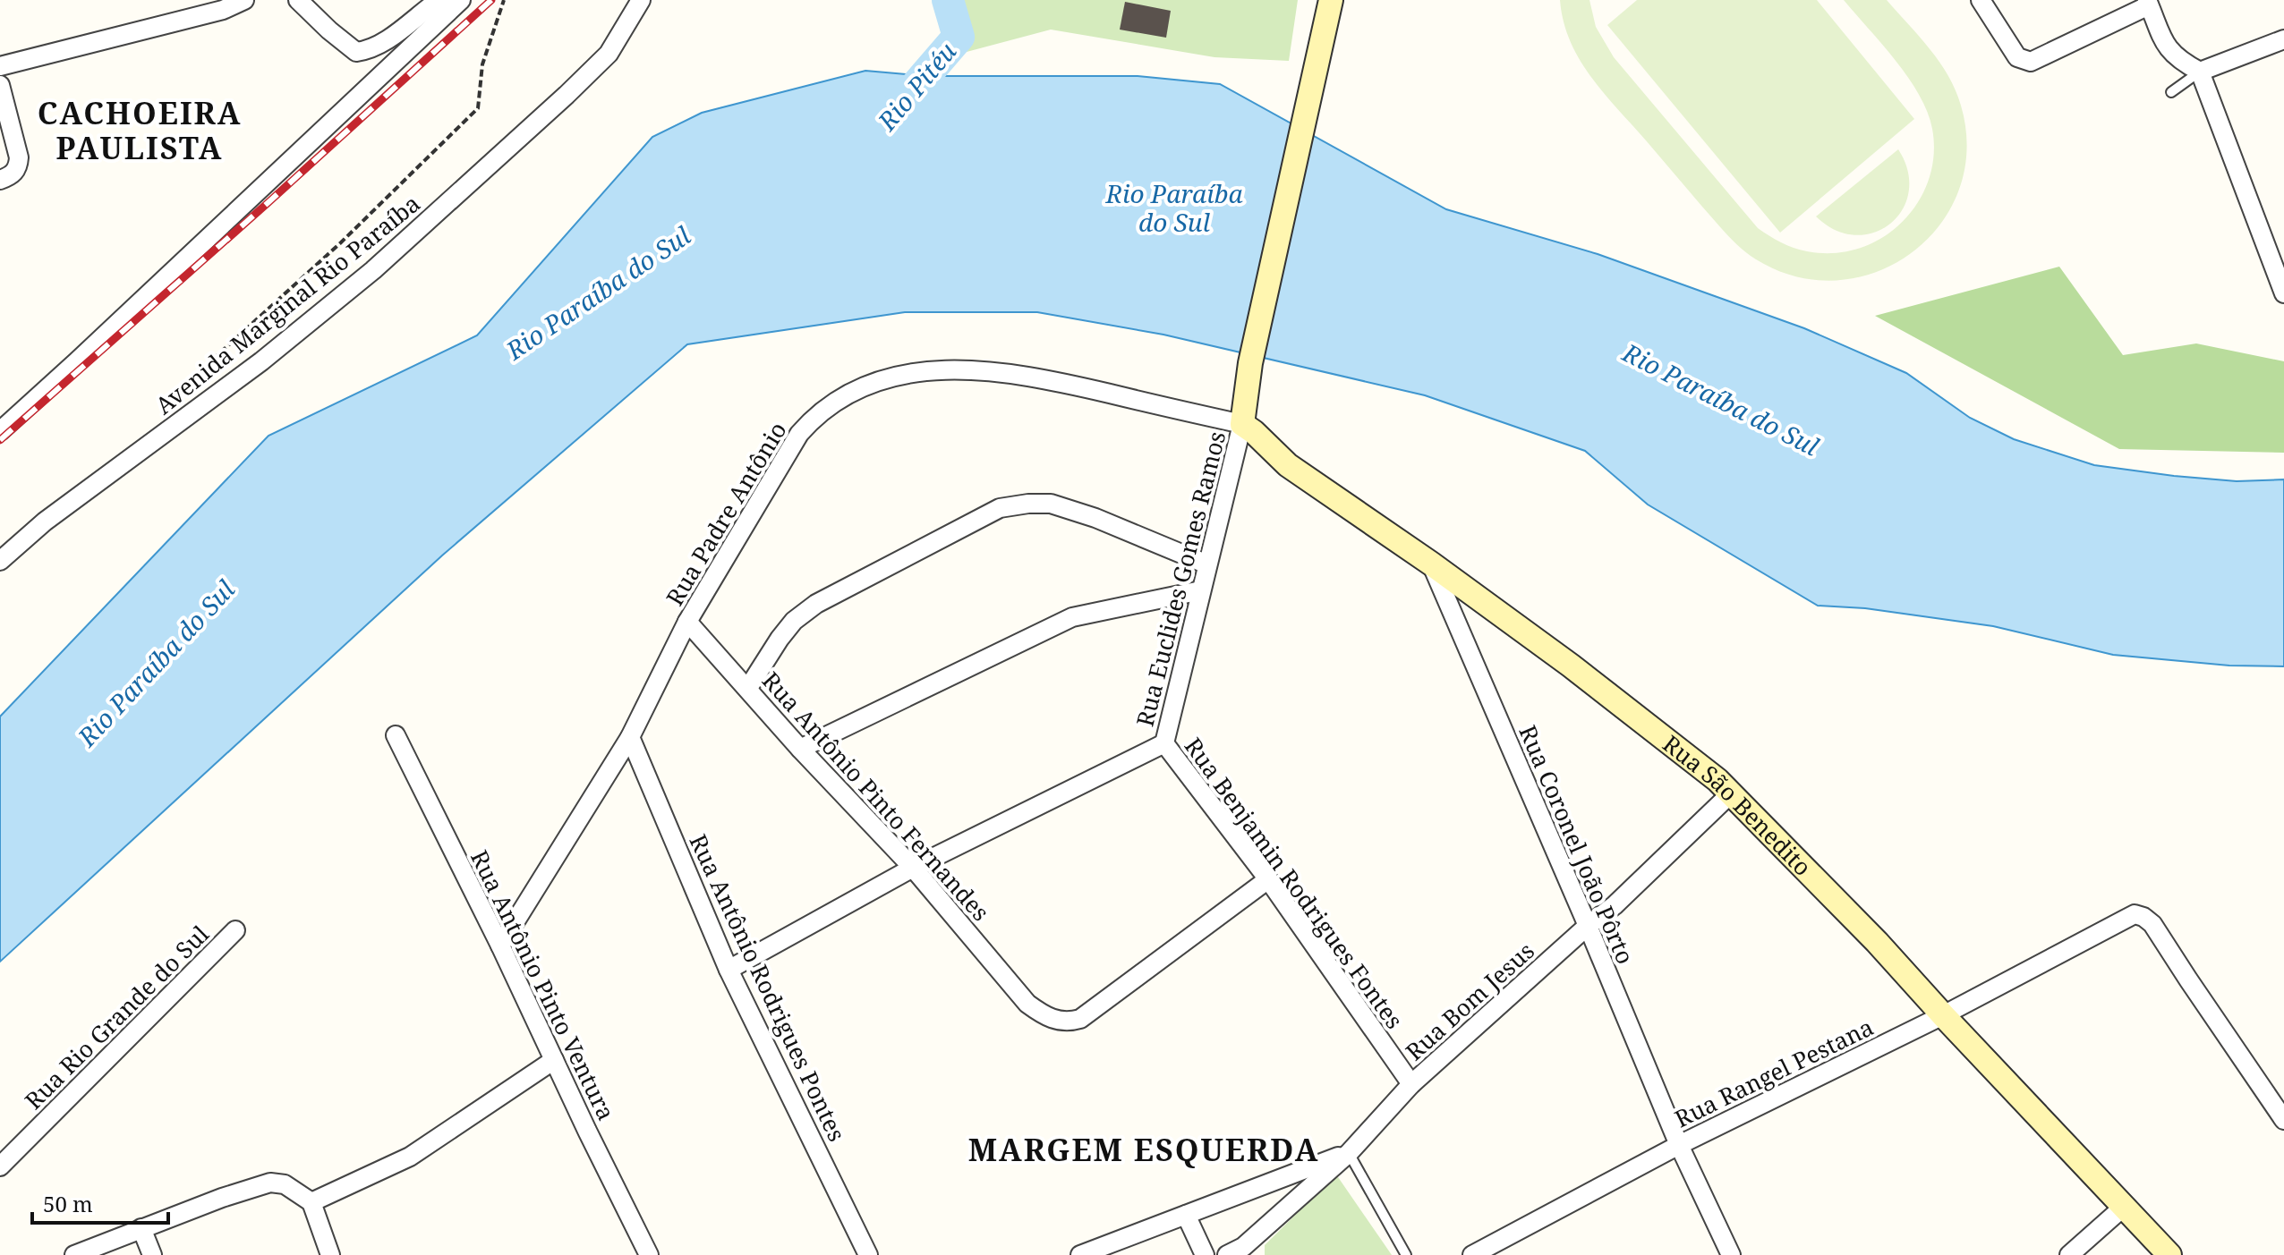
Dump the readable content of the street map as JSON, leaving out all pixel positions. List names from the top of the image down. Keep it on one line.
{"streets":{"main road":["Rua São Benedito"],"street":["Avenida Marginal Rio Paraíba","Rua Padre Antônio","Rua Euclides Gomes Ramos","Rua Antônio Pinto Fernandes","Rua Coronel João Pôrto","Rua Benjamin Rodrigues Fontes","Rua Antônio Pinto Ventura","Rua Antônio Rodrigues Pontes","Rua Bom Jesus","Rua Rio Grande do Sul","Rua Rangel Pestana"]},"crossings":[["Rua Padre Antônio","Rua Euclides Gomes Ramos"],["Rua Padre Antônio","Rua Antônio Pinto Fernandes"],["Rua Padre Antônio","Rua São Benedito"],["Rua Padre Antônio","Rua Antônio Pinto Ventura"],["Rua Padre Antônio","Rua Antônio Rodrigues Pontes"],["Rua Euclides Gomes Ramos","Rua São Benedito"],["Rua Euclides Gomes Ramos","Rua Benjamin Rodrigues Fontes"],["Rua Antônio Pinto Fernandes","Rua Benjamin Rodrigues Fontes"],["Rua São Benedito","Rua Coronel João Pôrto"],["Rua São Benedito","Rua Bom Jesus"],["Rua São Benedito","Rua Rangel Pestana"],["Rua Coronel João Pôrto","Rua Bom Jesus"],["Rua Coronel João Pôrto","Rua Rangel Pestana"],["Rua Benjamin Rodrigues Fontes","Rua Bom Jesus"]],"districts":["CACHOEIRA PAULISTA","MARGEM ESQUERDA"],"water":["Rio Pitéu","Rio Paraíba do Sul"],"scale_bar":"50 m"}
